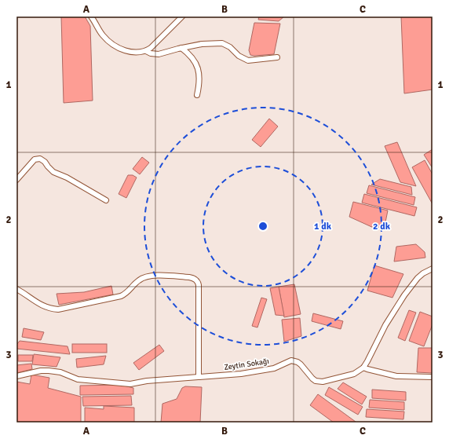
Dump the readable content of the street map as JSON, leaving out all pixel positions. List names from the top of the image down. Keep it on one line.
{"streets":{"street":["Zeytin Sokağı"]},"grid":{"columns":["A","B","C"],"rows":["1","2","3"]},"rings":["1 dk","2 dk"]}
